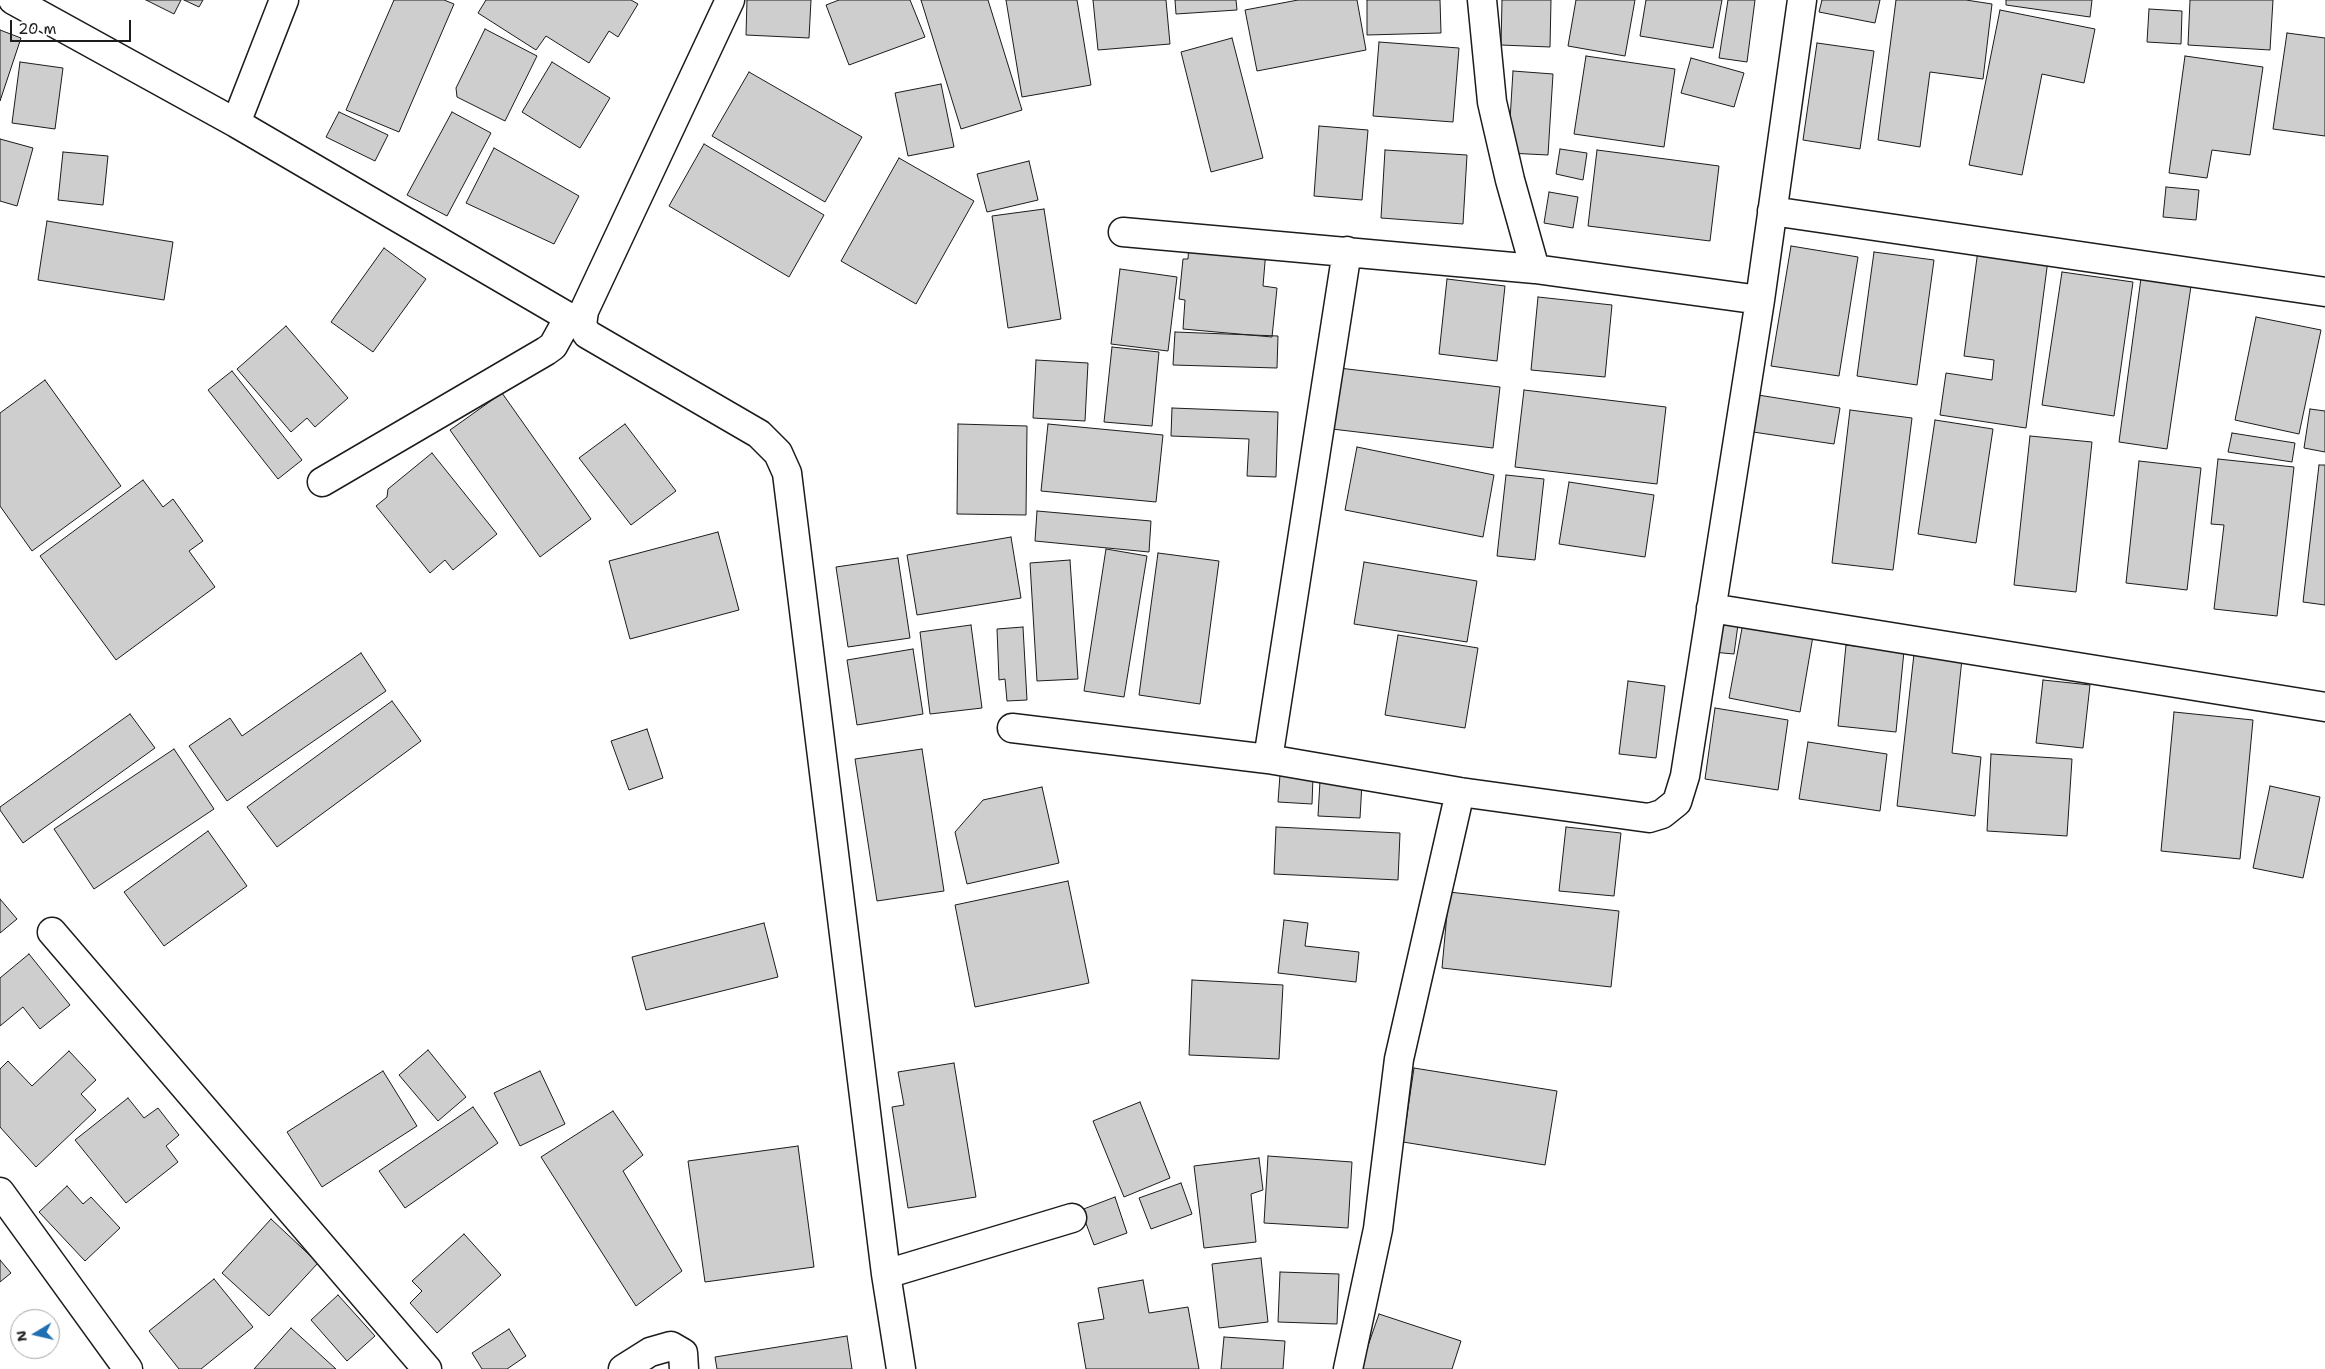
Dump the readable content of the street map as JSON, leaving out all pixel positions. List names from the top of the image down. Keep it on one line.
{"scale_bar":"20 m","north":"left"}
